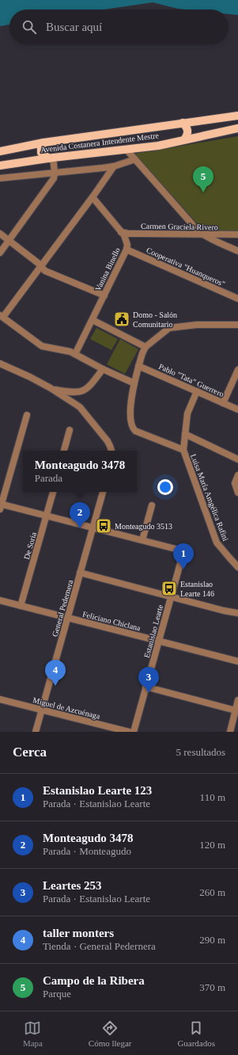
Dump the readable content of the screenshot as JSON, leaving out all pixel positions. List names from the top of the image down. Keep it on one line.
{"streets":{"main road":["Avenida Costanera Intendente Mestre"],"street":["Carmen Graciela Rivero","Cooperativa \"Huanqueros\"","Vanina Binello","Pablo \"Tata\" Guerrero","Luisa María Amgélica Rafini","De Soria","General Pedernera","Feliciano Chiclana","Estanislao Learte","Miguel de Azcuénaga"]},"crossings":[["Carmen Graciela Rivero","Vanina Binello"],["Cooperativa \"Huanqueros\"","Vanina Binello"],["Pablo \"Tata\" Guerrero","Luisa María Amgélica Rafini"],["De Soria","Feliciano Chiclana"],["General Pedernera","Feliciano Chiclana"],["General Pedernera","Miguel de Azcuénaga"],["Feliciano Chiclana","Estanislao Learte"]],"places":{"public building":["Domo - Salón Comunitario"],"bus stop":["Monteagudo 3513","Estanislao Learte 146"]},"page":{"search":"Buscar aquí","pins":["5","2","1","4","3"],"popup":["Monteagudo 3478","Parada"],"heading":["Cerca","5 resultados"],"list":[{"mark":"1","name":"Estanislao Learte 123","note":"Parada · Estanislao Learte","value":"110 m"},{"mark":"2","name":"Monteagudo 3478","note":"Parada · Monteagudo","value":"120 m"},{"mark":"3","name":"Leartes 253","note":"Parada · Estanislao Learte","value":"260 m"},{"mark":"4","name":"taller monters","note":"Tienda · General Pedernera","value":"290 m"},{"mark":"5","name":"Campo de la Ribera","note":"Parque","value":"370 m"}],"nav":["Mapa","Cómo llegar","Guardados"]}}
